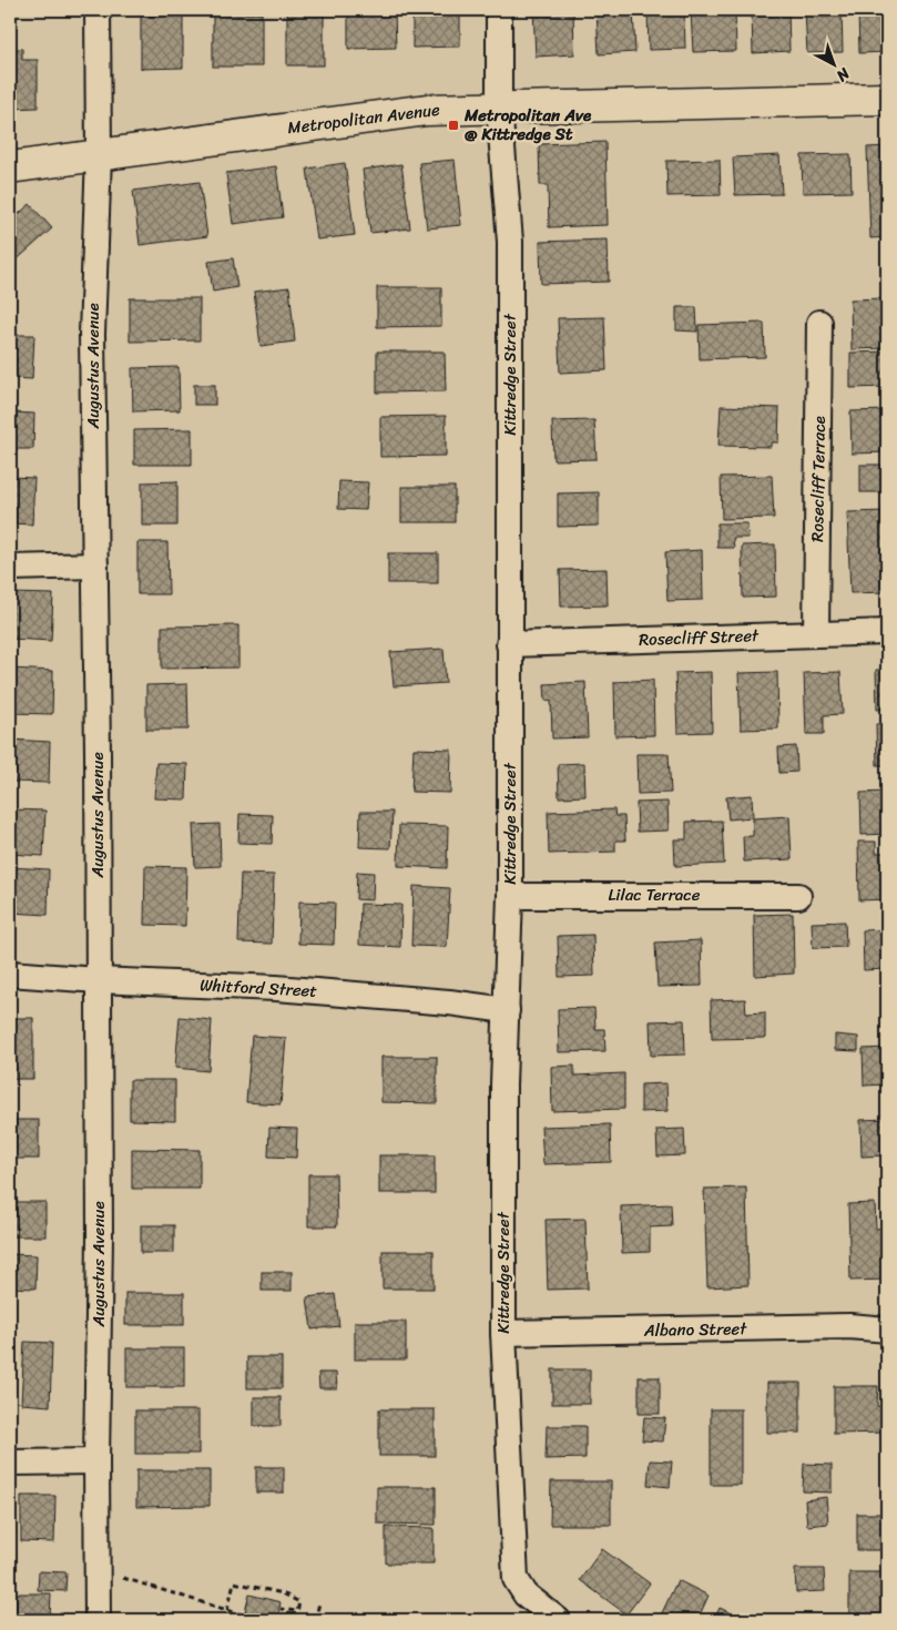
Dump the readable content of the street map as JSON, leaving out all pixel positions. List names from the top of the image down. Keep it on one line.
{"streets":{"street":["Metropolitan Avenue","Augustus Avenue","Kittredge Street","Rosecliff Terrace","Rosecliff Street","Lilac Terrace","Whitford Street","Albano Street"]},"crossings":[["Metropolitan Avenue","Augustus Avenue"],["Metropolitan Avenue","Kittredge Street"],["Augustus Avenue","Whitford Street"],["Kittredge Street","Rosecliff Street"],["Kittredge Street","Lilac Terrace"],["Kittredge Street","Whitford Street"],["Kittredge Street","Albano Street"],["Rosecliff Terrace","Rosecliff Street"]],"places":{"transit":["Metropolitan Ave @ Kittredge St"]},"north":"bottom right"}
